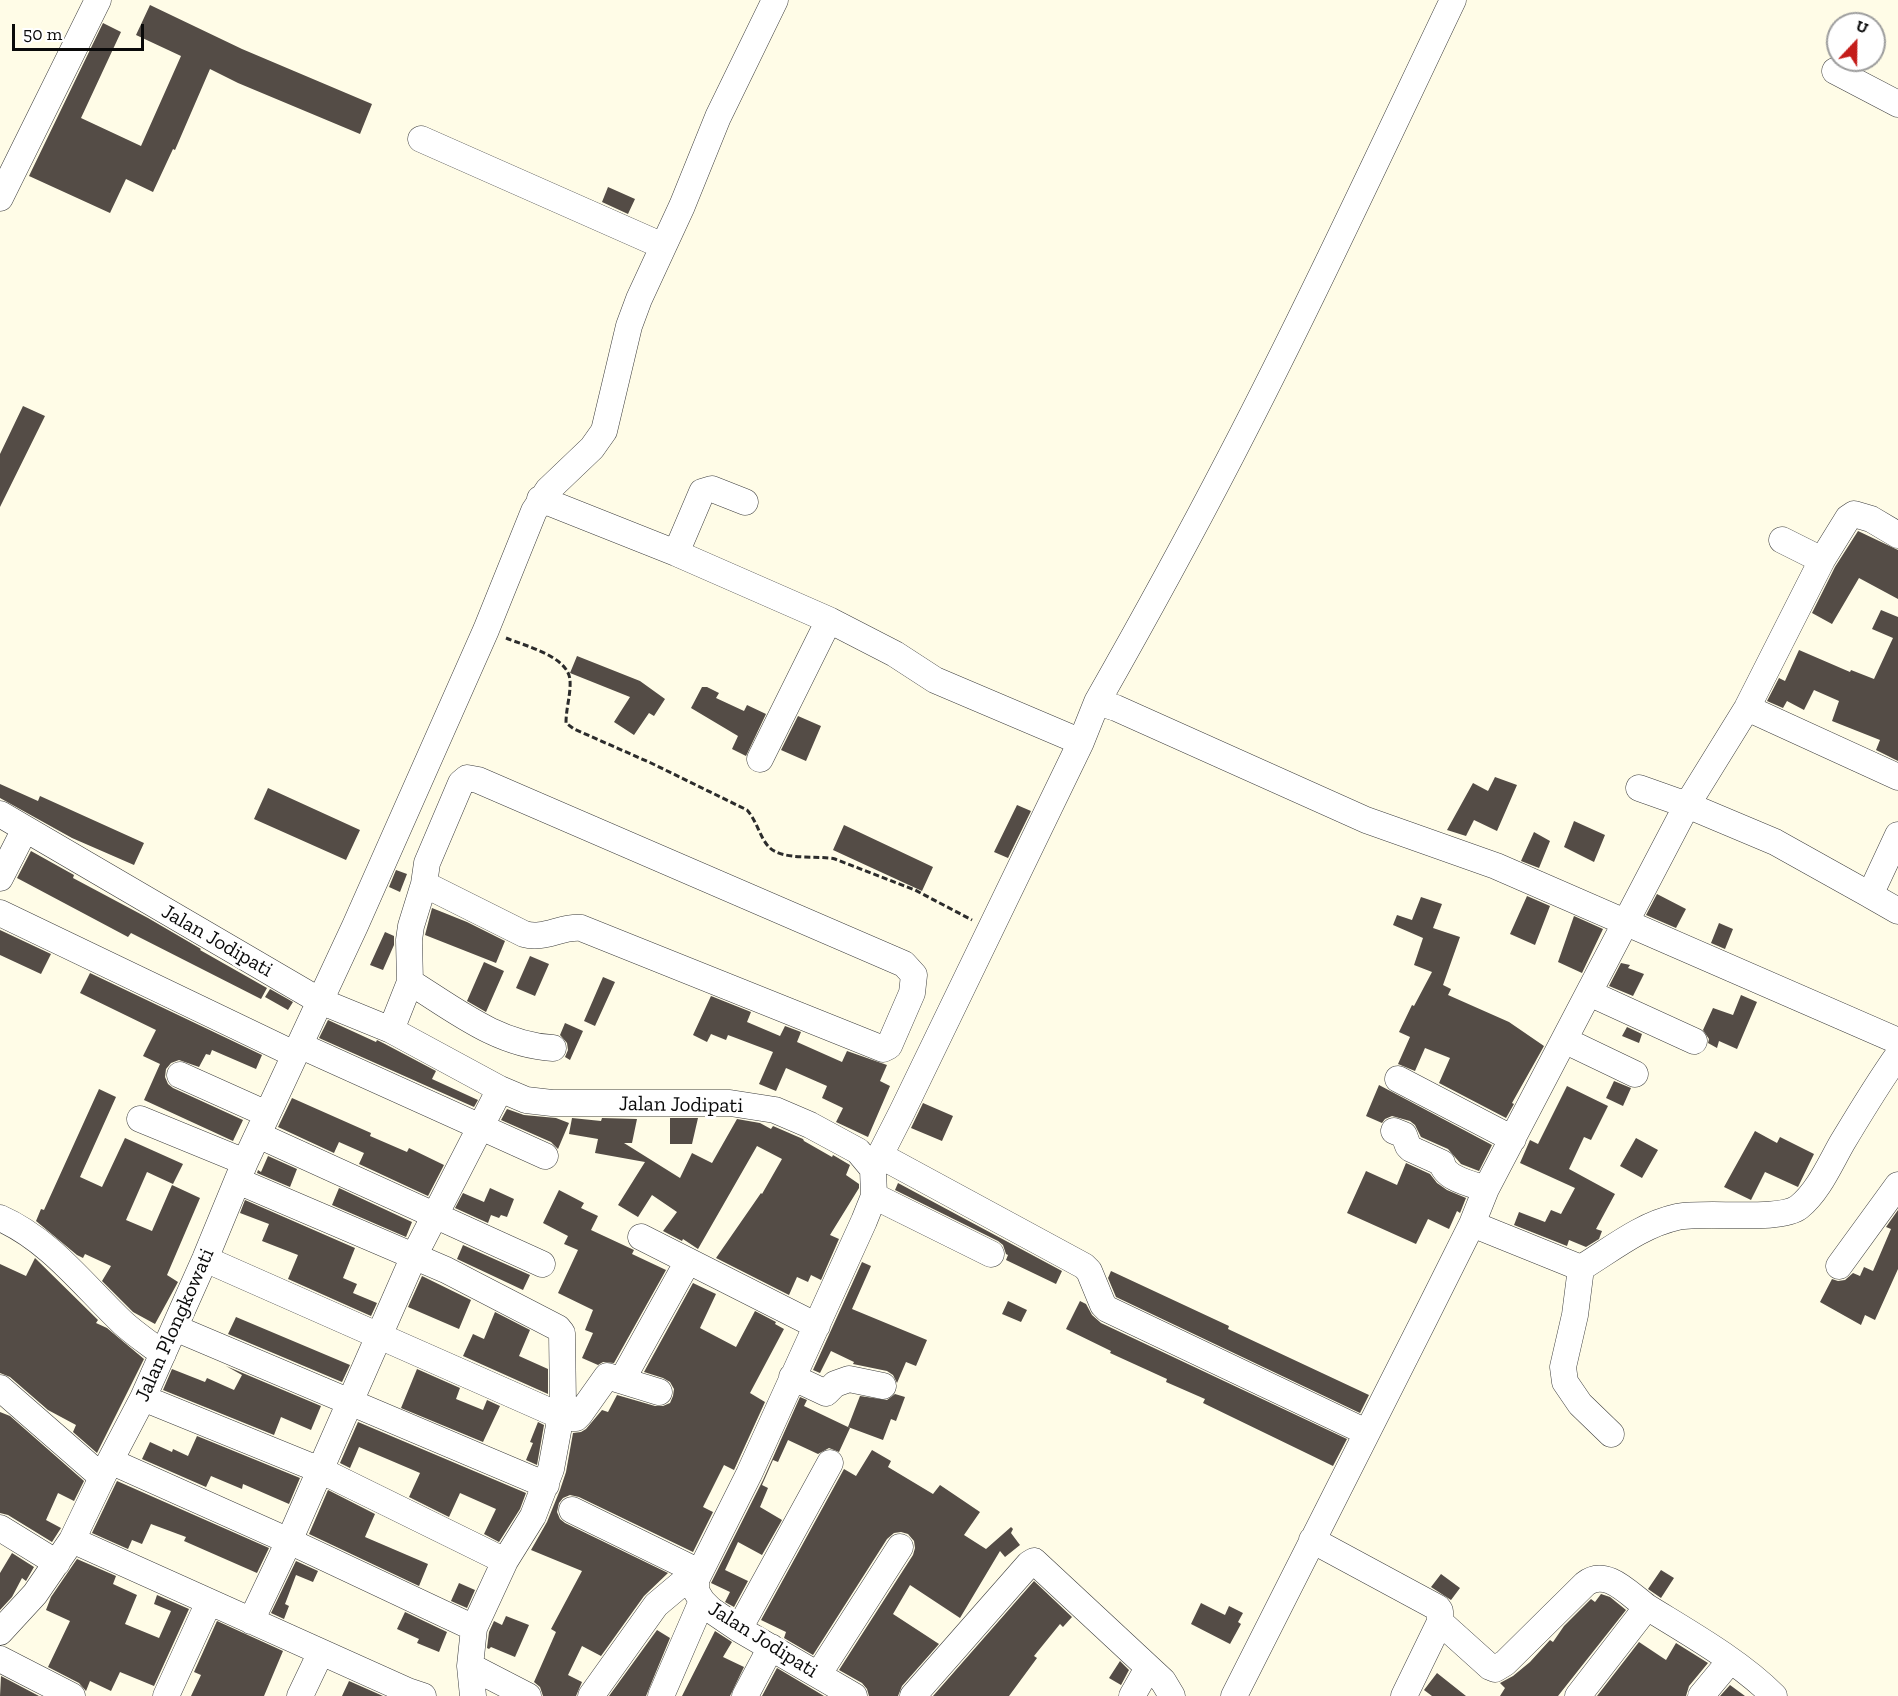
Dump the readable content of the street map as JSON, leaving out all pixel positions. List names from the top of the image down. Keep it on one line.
{"streets":{"street":["Jalan Jodipati","Jalan Plongkowati"]},"crossings":[["Jalan Jodipati","Jalan Plongkowati"]],"scale_bar":"50 m","north":"top"}
